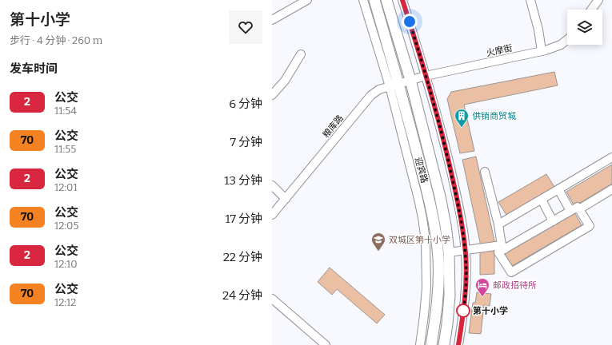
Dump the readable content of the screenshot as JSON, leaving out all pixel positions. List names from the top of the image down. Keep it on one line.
{"streets":{"main road":["迎宾路"],"street":["火摩街","粮库路"]},"crossings":[["火摩街","粮库路"],["粮库路","迎宾路"]],"places":{"building":["供销商贸城"],"school or university":["双城区第十小学"],"hotel":["邮政招待所"],"other":["第十小学"]},"lines":["bus line 2"],"page":{"heading":[["第十小学","步行 · 4 分钟 · 260 m"],"发车时间"],"list":[{"mark":"2","name":"公交","note":"11:54","value":"6 分钟"},{"mark":"70","name":"公交","note":"11:55","value":"7 分钟"},{"mark":"2","name":"公交","note":"12:01","value":"13 分钟"},{"mark":"70","name":"公交","note":"12:05","value":"17 分钟"},{"mark":"2","name":"公交","note":"12:10","value":"22 分钟"},{"mark":"70","name":"公交","note":"12:12","value":"24 分钟"}]}}
